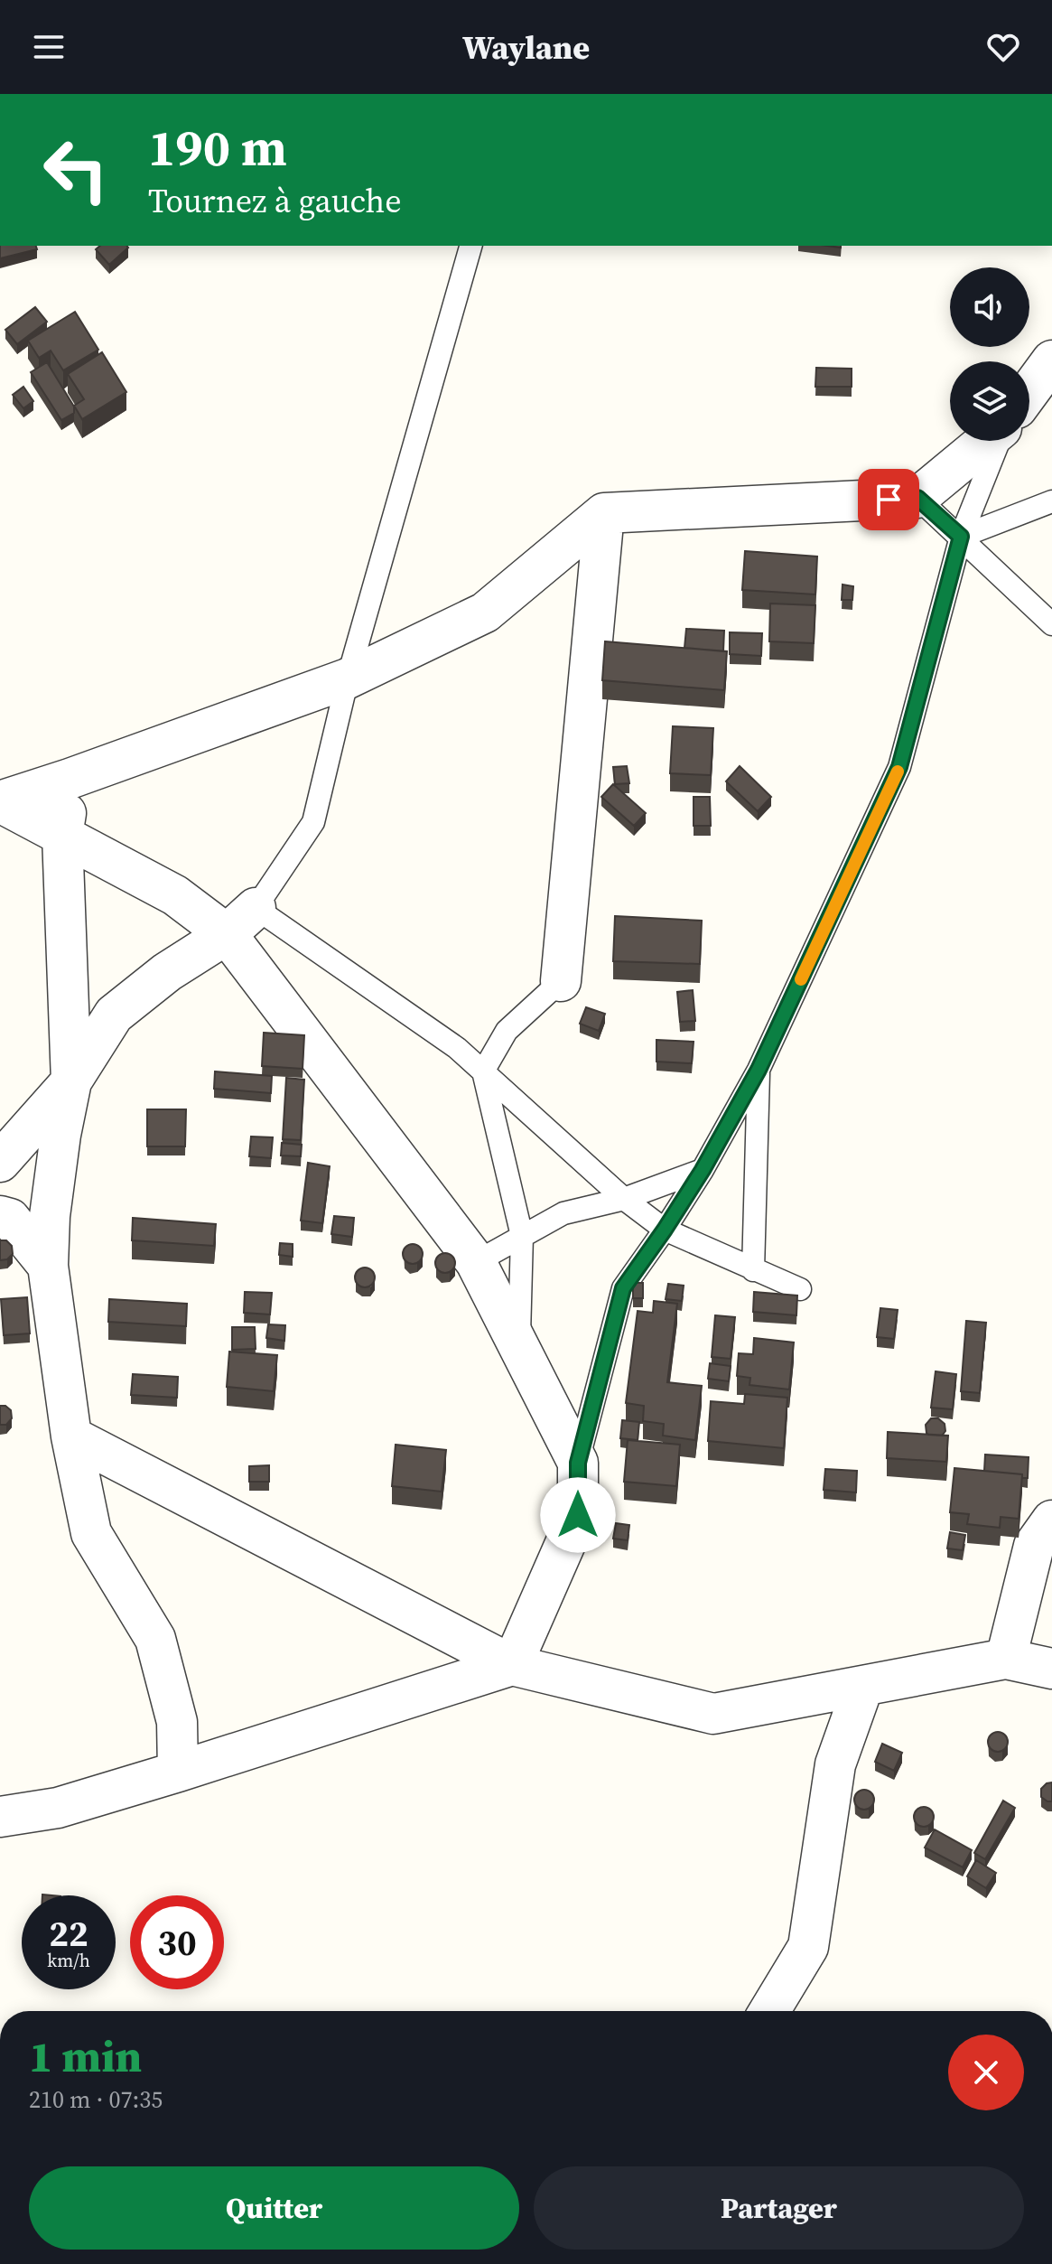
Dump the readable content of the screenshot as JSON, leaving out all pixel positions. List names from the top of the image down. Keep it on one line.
{"page":{"header":"Waylane","turn":["190 m","Tournez à gauche"],"speed":"22 km/h","limit":"30","heading":["1 min","210 m · 07:35"],"buttons":["Quitter","Partager"]}}
